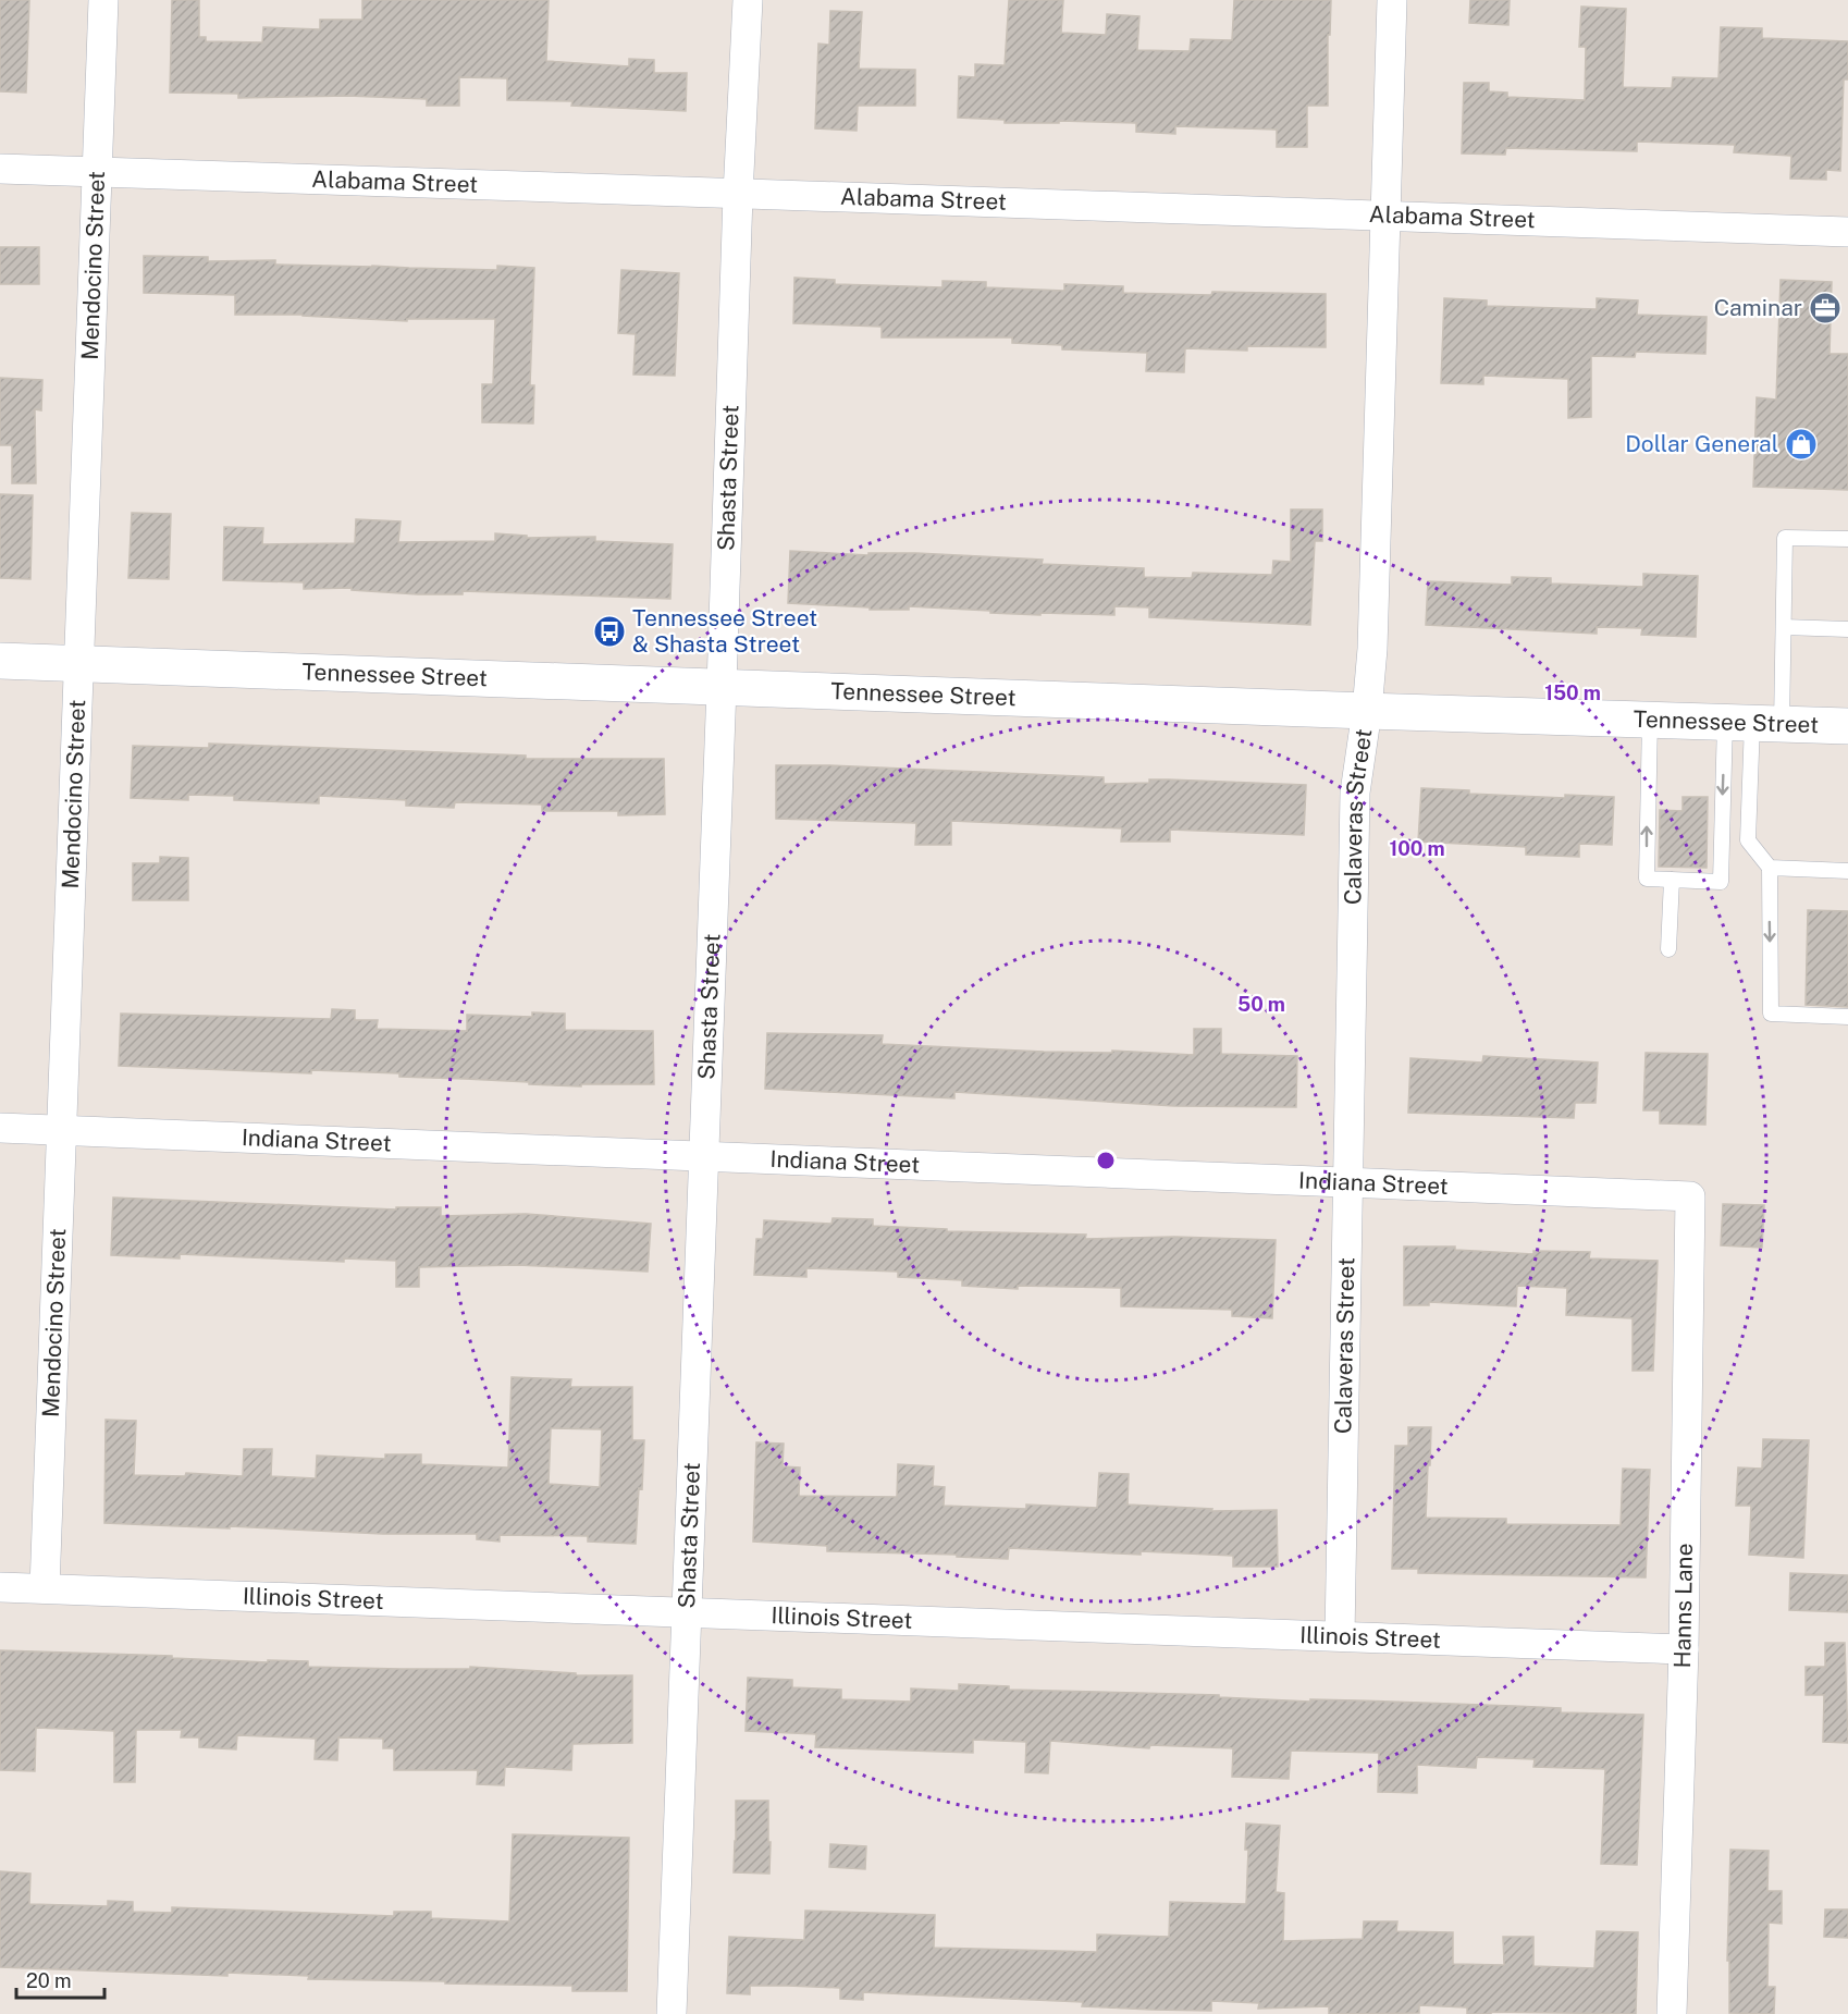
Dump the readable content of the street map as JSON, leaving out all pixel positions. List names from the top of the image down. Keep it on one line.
{"streets":{"main road":["Tennessee Street"],"street":["Alabama Street","Mendocino Street","Shasta Street","Calaveras Street","Indiana Street","Illinois Street","Hanns Lane"]},"crossings":[["Alabama Street","Mendocino Street"],["Alabama Street","Shasta Street"],["Alabama Street","Calaveras Street"],["Mendocino Street","Tennessee Street"],["Mendocino Street","Indiana Street"],["Mendocino Street","Illinois Street"],["Shasta Street","Tennessee Street"],["Shasta Street","Indiana Street"],["Shasta Street","Illinois Street"],["Tennessee Street","Calaveras Street"],["Calaveras Street","Indiana Street"],["Calaveras Street","Illinois Street"],["Indiana Street","Hanns Lane"],["Illinois Street","Hanns Lane"]],"places":{"office":["Caminar"],"shop":["Dollar General"],"bus stop":["Tennessee Street & Shasta Street"]},"scale_bar":"20 m","rings":["150 m","100 m","50 m"]}
